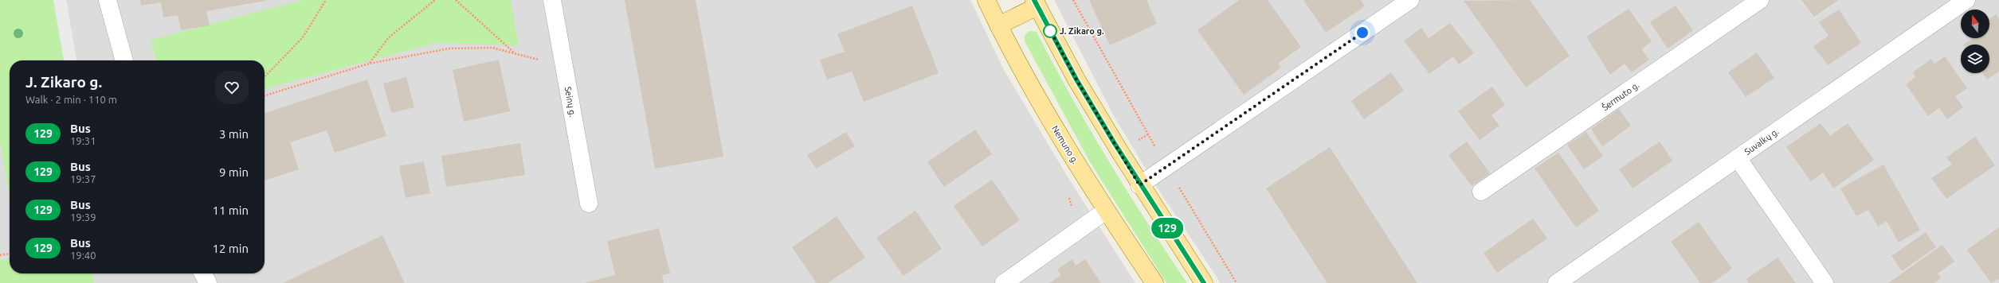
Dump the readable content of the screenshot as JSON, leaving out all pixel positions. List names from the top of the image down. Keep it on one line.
{"streets":{"main road":["Nemuno g."],"street":["Šermuto g.","Seinų g.","Suvalkų g."]},"places":["J. Zikaro g."],"lines":["bus line 129"],"north":"top","page":{"on_map":"129","heading":["J. Zikaro g.","Walk · 2 min · 110 m"],"list":[{"mark":"129","name":"Bus","note":"19:31","value":"3 min"},{"mark":"129","name":"Bus","note":"19:37","value":"9 min"},{"mark":"129","name":"Bus","note":"19:39","value":"11 min"},{"mark":"129","name":"Bus","note":"19:40","value":"12 min"}]}}
